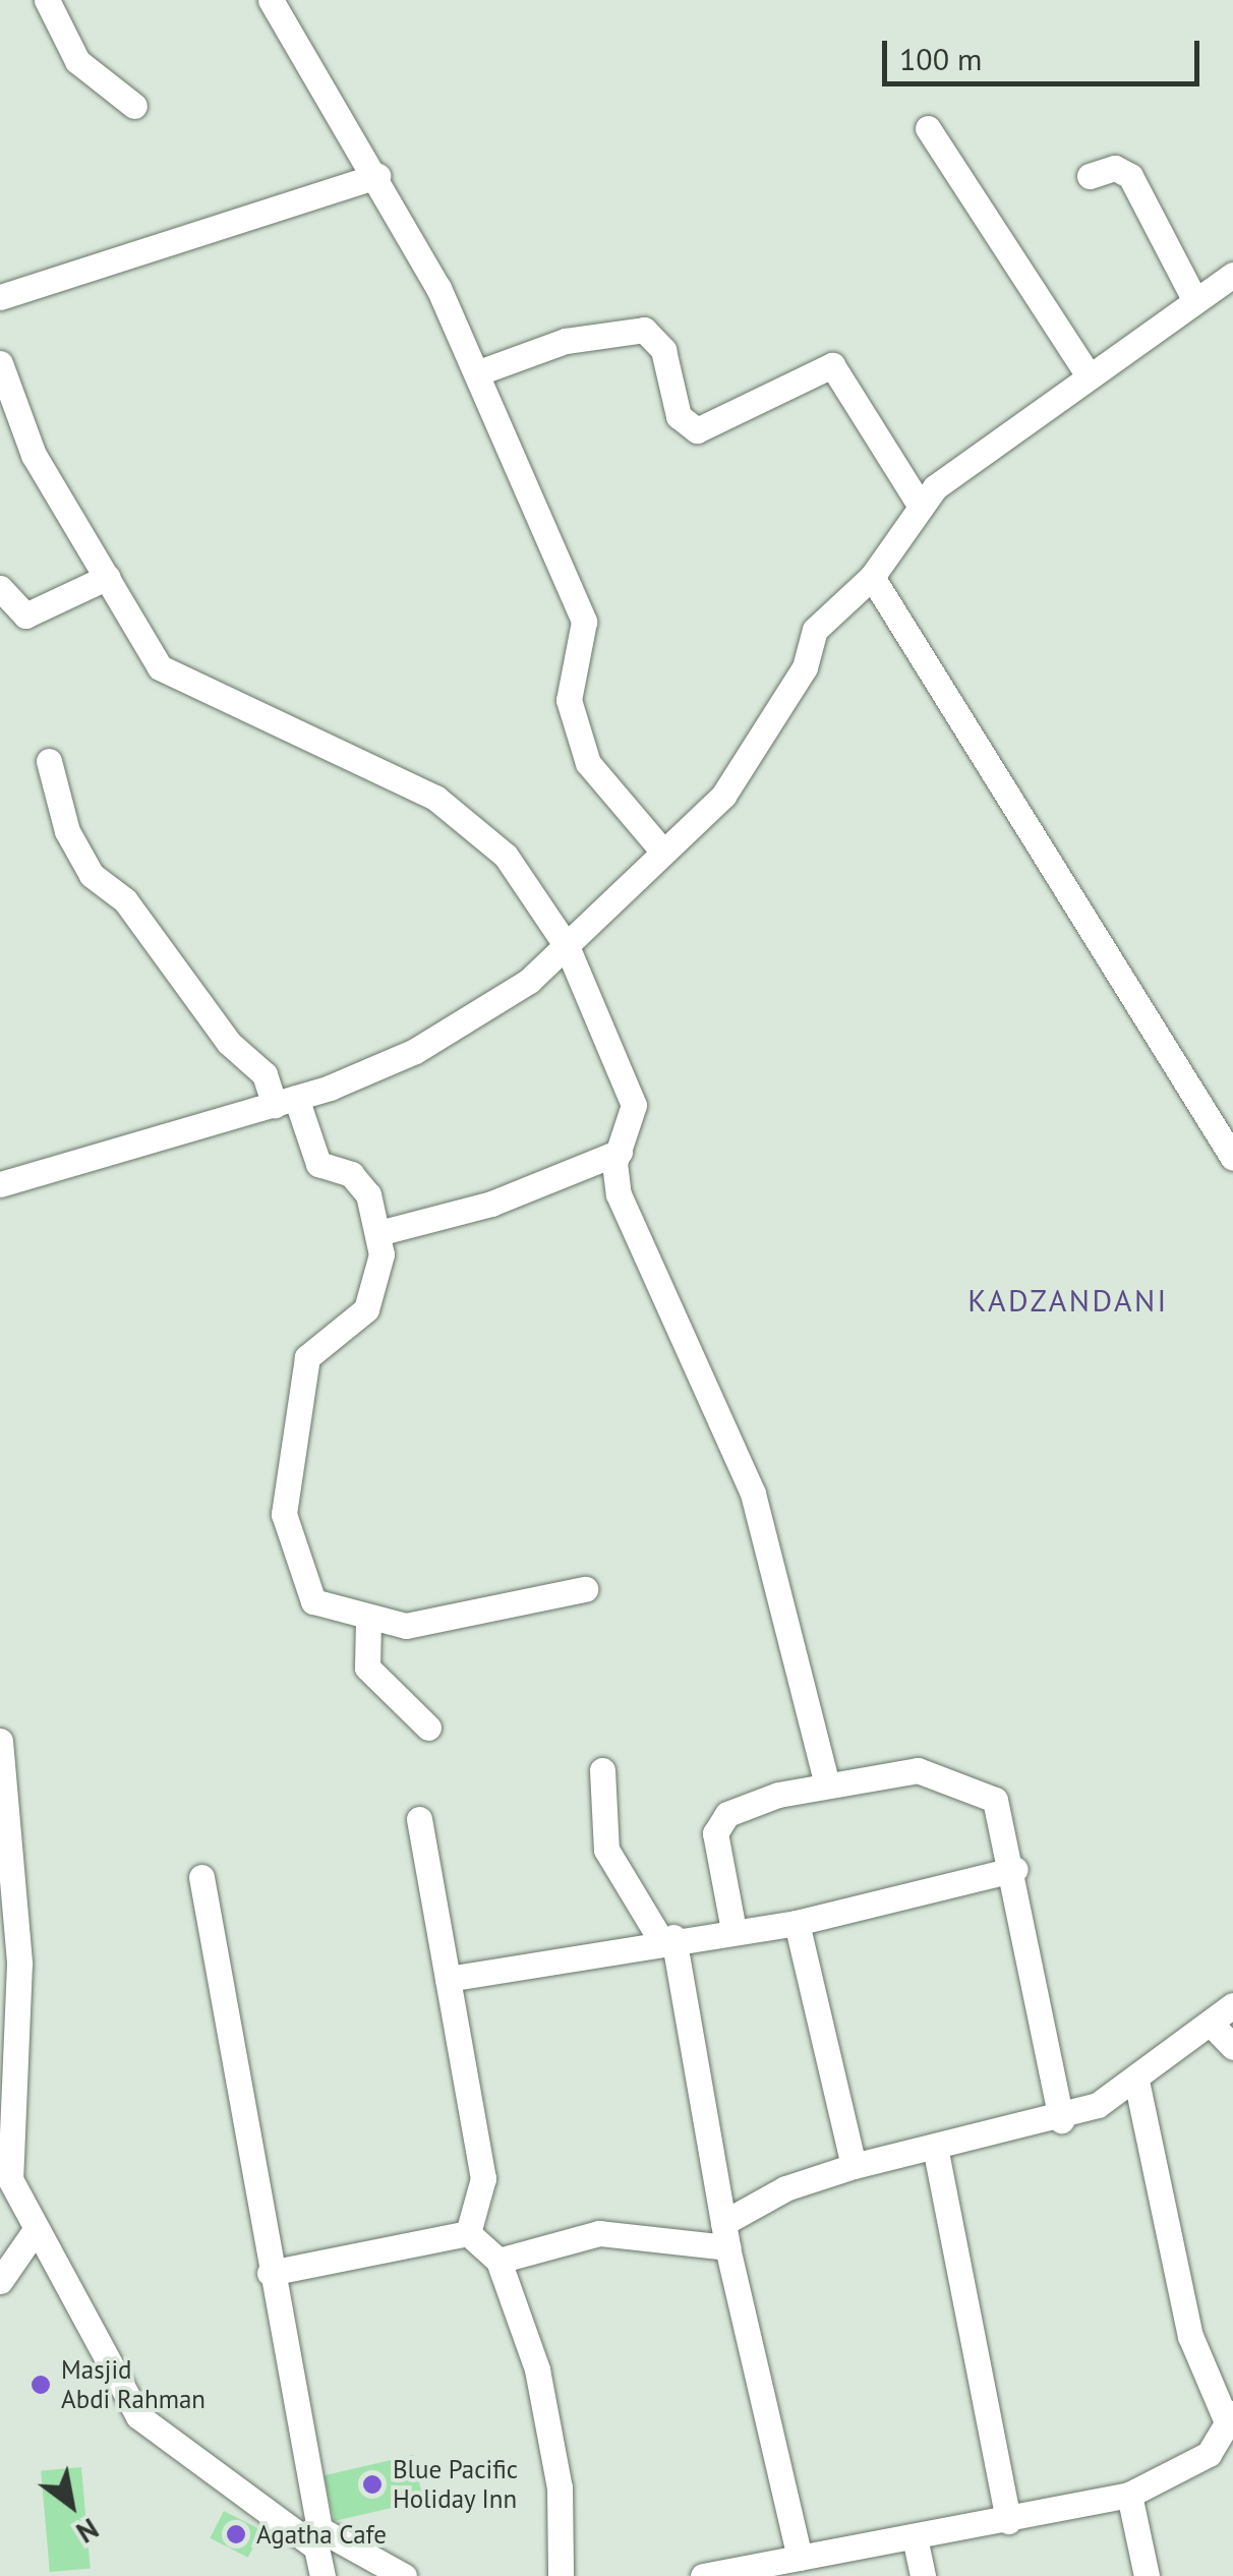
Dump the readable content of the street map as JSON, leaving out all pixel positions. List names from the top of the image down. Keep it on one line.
{"districts":["KADZANDANI"],"places":["Masjid Abdi Rahman","Blue Pacific Holiday Inn","Agatha Cafe"],"scale_bar":"100 m","north":"bottom right"}
